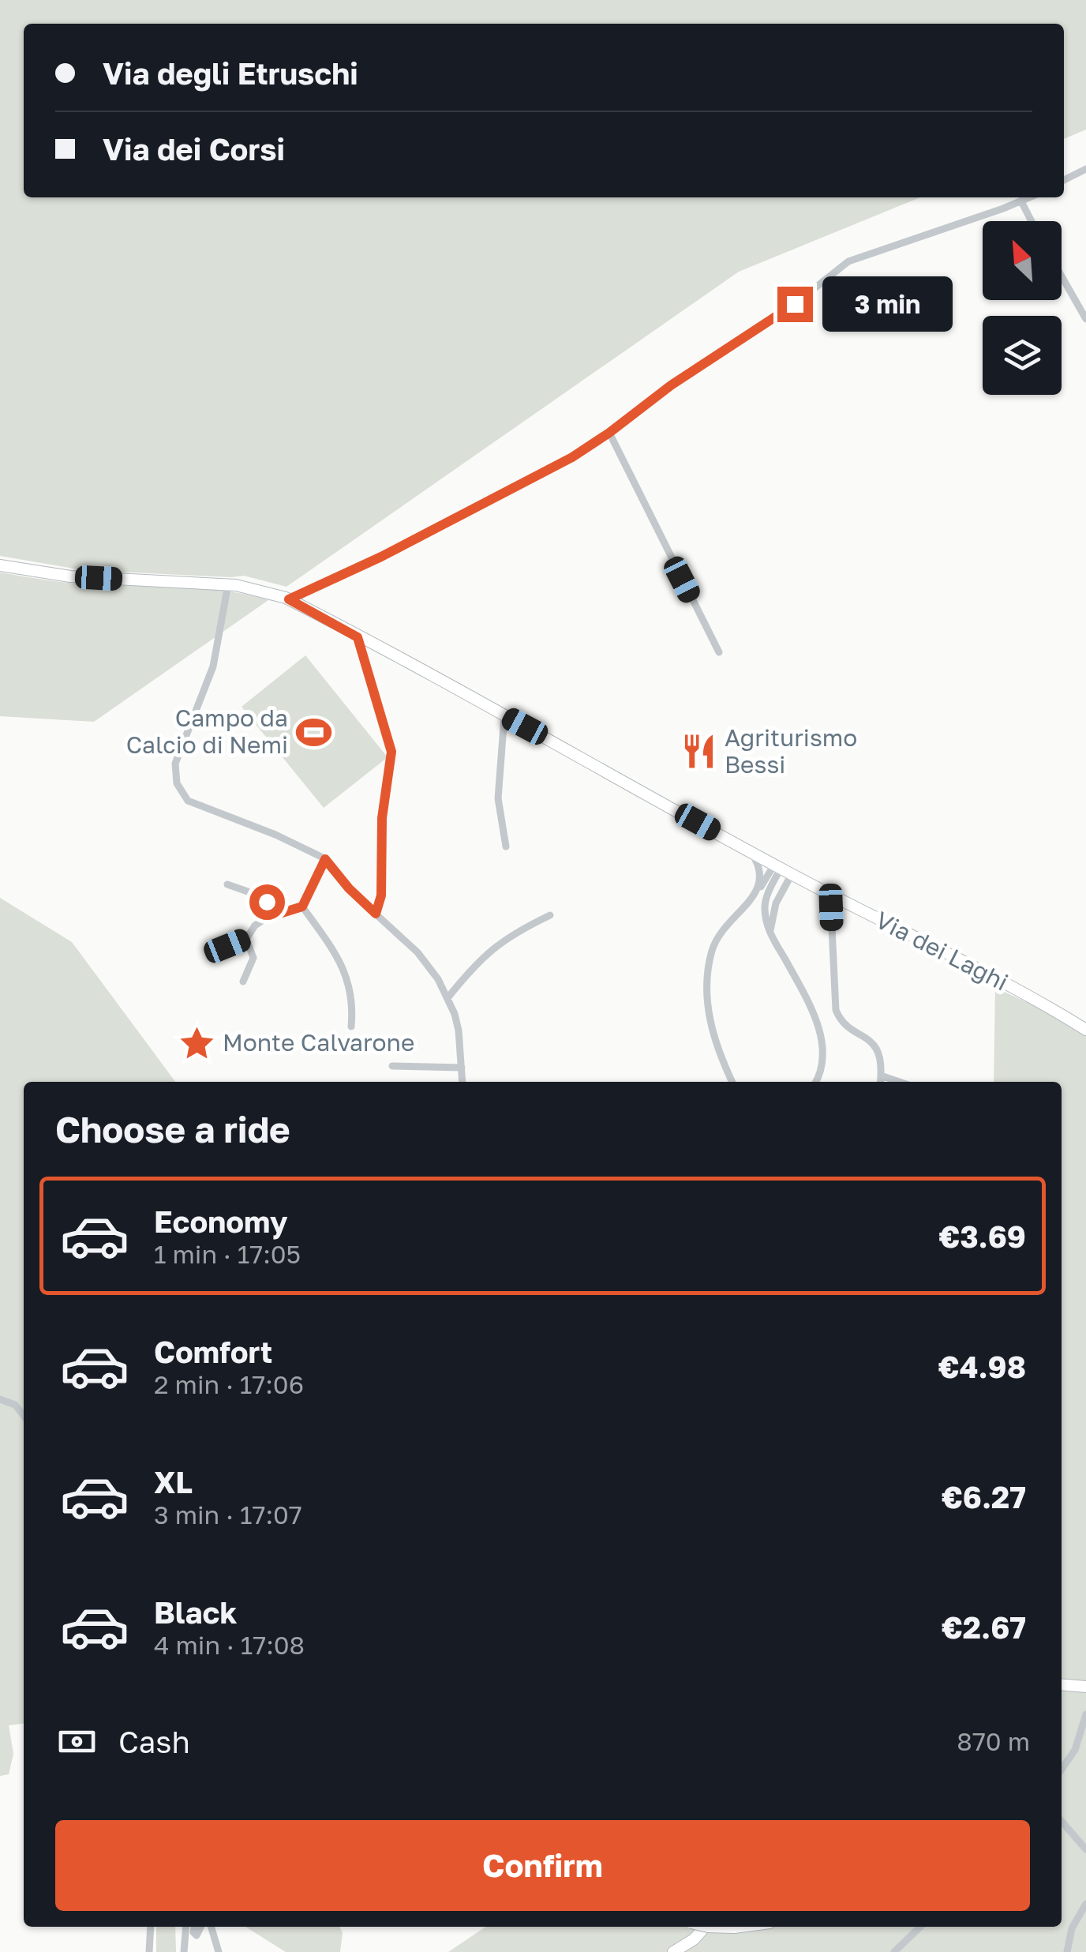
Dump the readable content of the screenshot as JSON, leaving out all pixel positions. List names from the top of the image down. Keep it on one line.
{"streets":{"main road":["Via dei Laghi"]},"places":{"sports":["Campo da Calcio di Nemi"],"restaurant":["Agriturismo Bessi"],"place":["Monte Calvarone"]},"north":"top left","page":{"banner":["Via degli Etruschi","Via dei Corsi"],"bubble":"3 min","heading":"Choose a ride","list":[{"name":"Economy","note":"1 min · 17:05","value":"€3.69"},{"name":"Comfort","note":"2 min · 17:06","value":"€4.98"},{"name":"XL","note":"3 min · 17:07","value":"€6.27"},{"name":"Black","note":"4 min · 17:08","value":"€2.67"}],"pay":["Cash","870 m"],"buttons":"Confirm"}}
